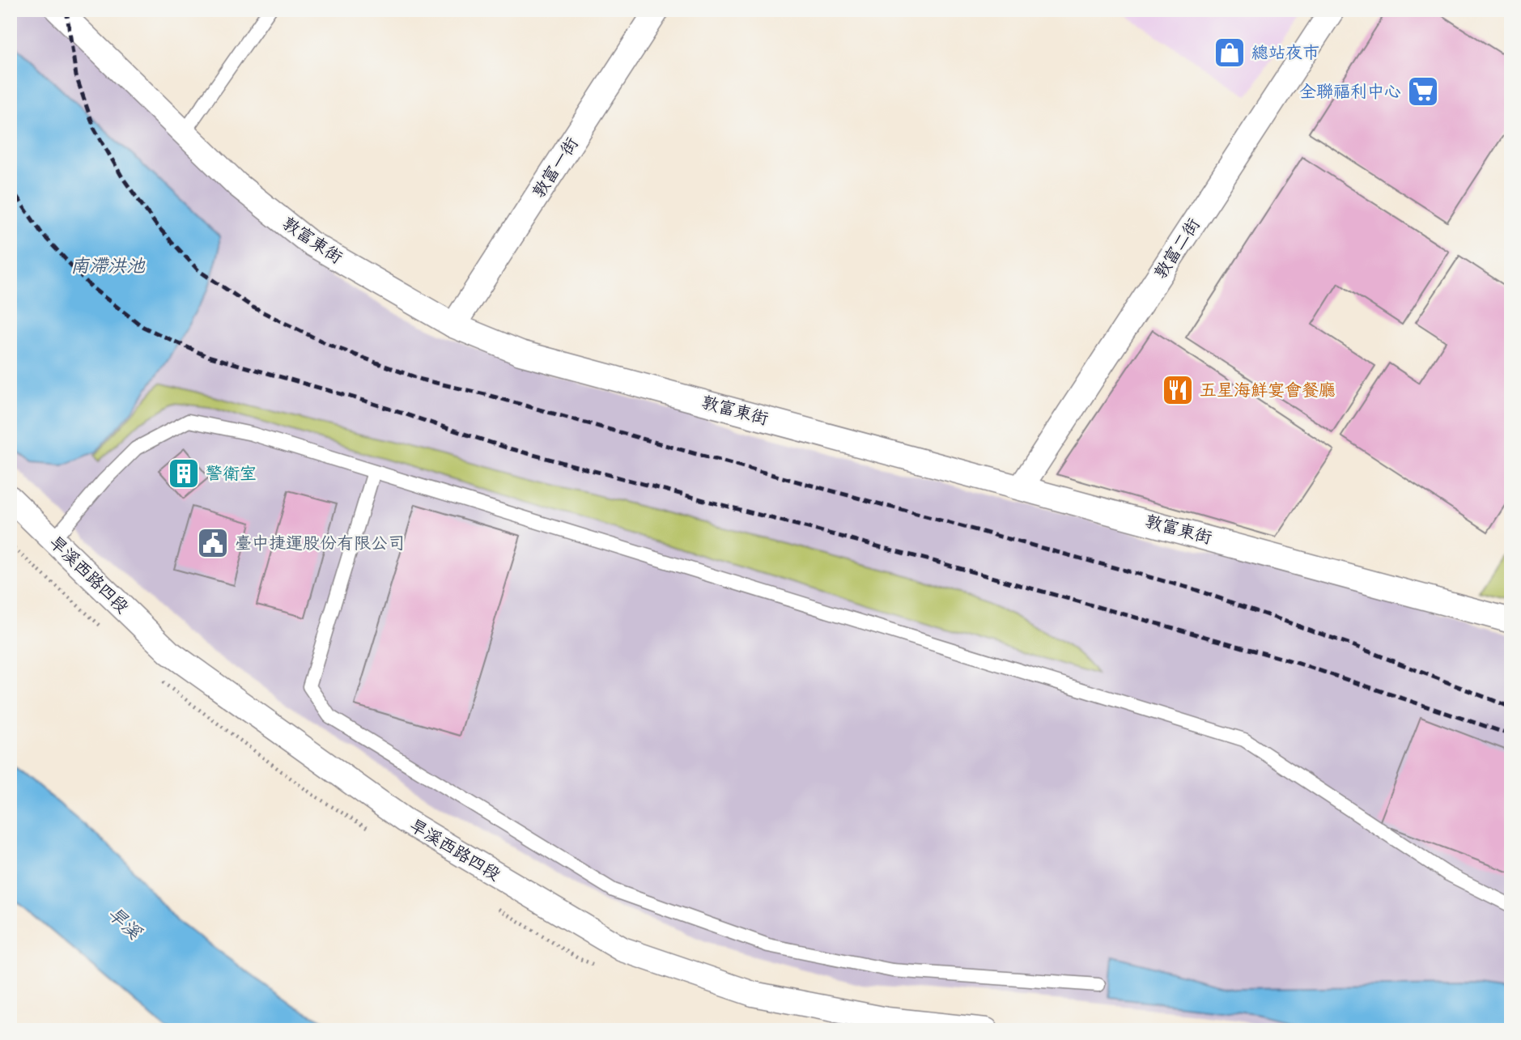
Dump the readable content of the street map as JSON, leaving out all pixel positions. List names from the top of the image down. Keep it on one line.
{"streets":{"street":["敦富一街","敦富東街","敦富二街","旱溪西路四段"]},"crossings":[["敦富一街","敦富東街"],["敦富東街","敦富二街"]],"water":["南滯洪池","旱溪"],"places":{"shop":["總站夜市"],"supermarket":["全聯福利中心"],"restaurant":["五星海鮮宴會餐廳"],"building":["警衛室"],"public building":["臺中捷運股份有限公司"]}}
